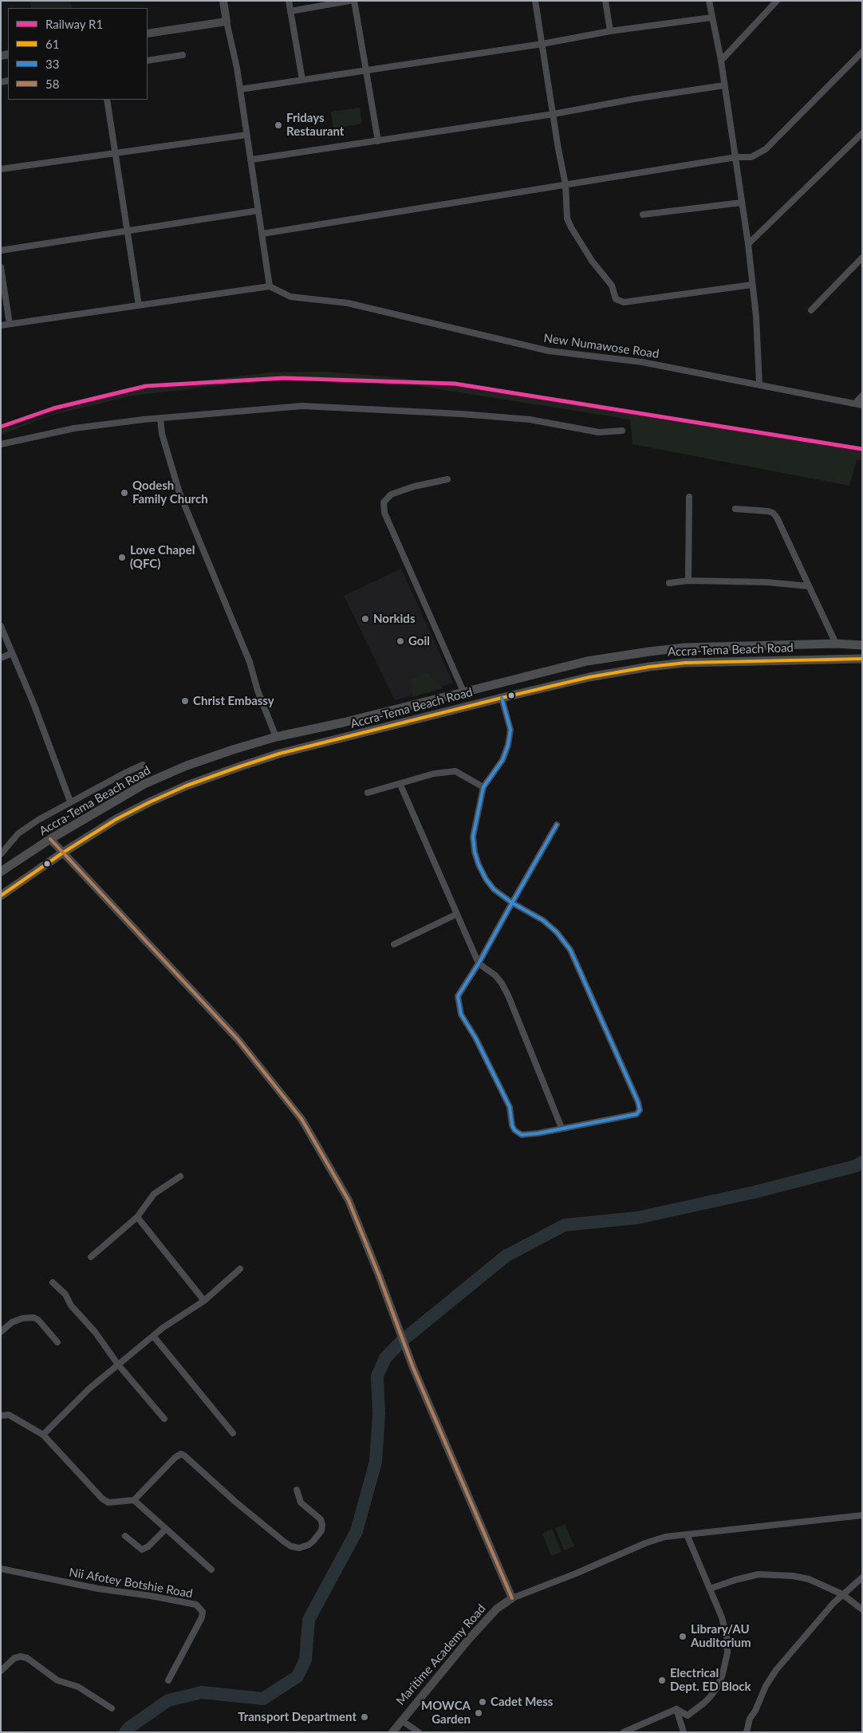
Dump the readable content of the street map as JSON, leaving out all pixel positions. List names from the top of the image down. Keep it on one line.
{"streets":{"main road":["Accra-Tema Beach Road"],"street":["New Numawose Road","Nii Afotey Botshie Road","Maritime Academy Road"]},"places":["Fridays Restaurant","Qodesh Family Church","Love Chapel (QFC)","Norkids","Goil","Christ Embassy","Library/AU Auditorium","Electrical Dept. ED Block","Cadet Mess","MOWCA Garden","Transport Department"],"lines":["rail line R1","transit line 61","transit line 33","transit line 58"],"legend":["Railway R1","61","33","58"]}
